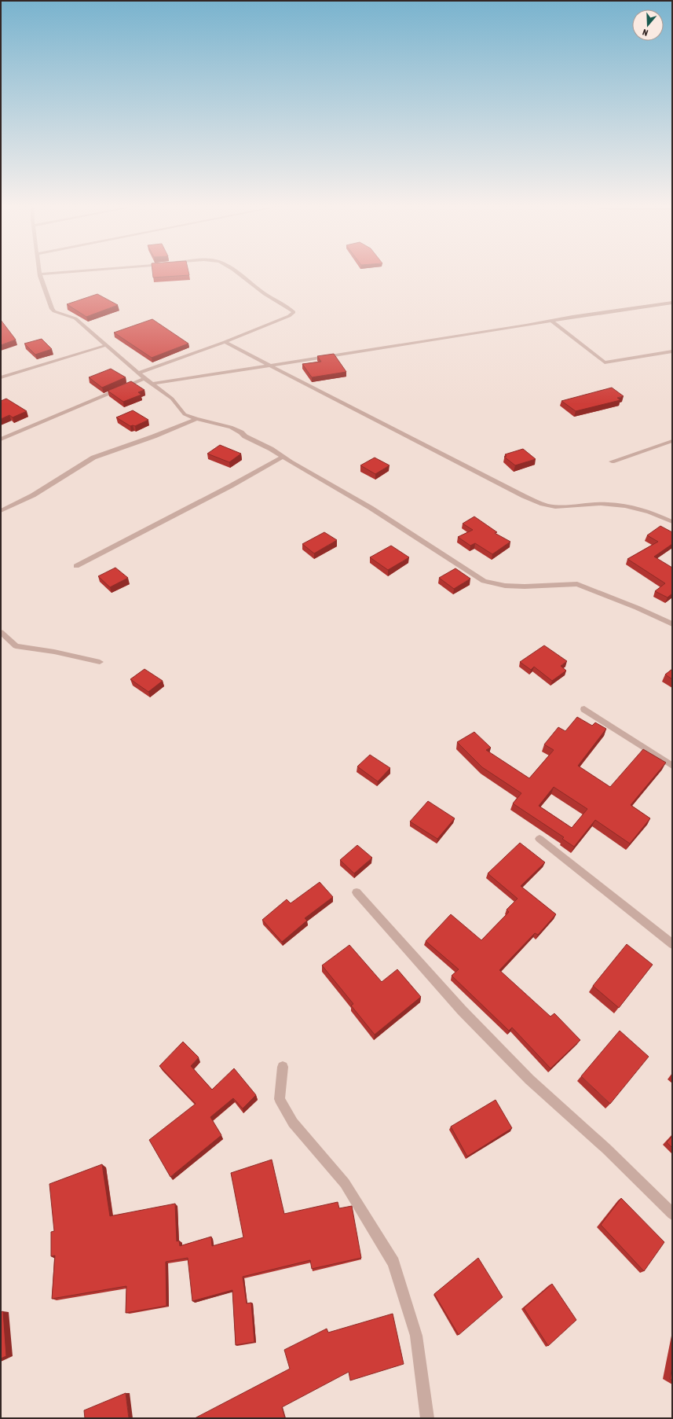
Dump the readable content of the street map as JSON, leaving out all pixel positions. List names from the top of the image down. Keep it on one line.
{"north":"bottom"}
